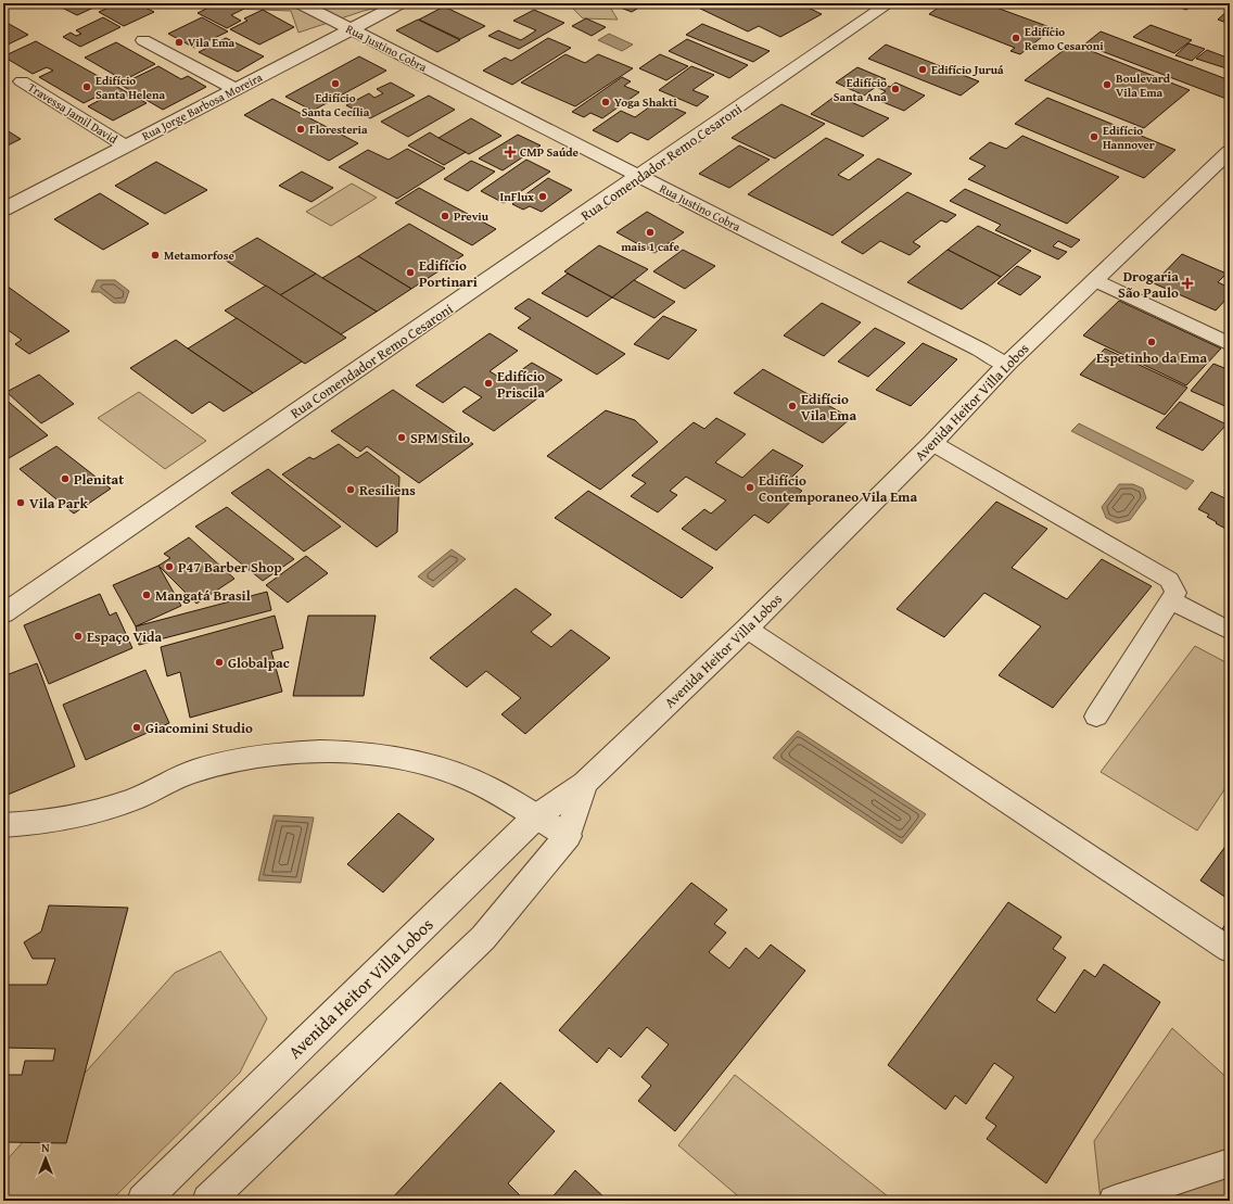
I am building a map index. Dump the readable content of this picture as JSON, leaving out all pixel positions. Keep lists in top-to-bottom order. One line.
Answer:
{"streets":{"street":["Rua Justino Cobra","Rua Jorge Barbosa Moreira","Travessa Jamil David","Rua Comendador Remo Cesaroni","Avenida Heitor Villa Lobos"]},"crossings":[["Rua Justino Cobra","Rua Jorge Barbosa Moreira"],["Rua Justino Cobra","Rua Comendador Remo Cesaroni"],["Rua Justino Cobra","Avenida Heitor Villa Lobos"],["Rua Jorge Barbosa Moreira","Travessa Jamil David"]],"places":{"other":["Edifício Remo Cesaroni","Vila Ema","Edifício Juruá","Edifício Santa Cecília","Boulevard Vila Ema","Edifício Santa Helena","Edifício Santa Ana","Yoga Shakti","Floresteria","Edifício Hannover","InFlux","Previu","mais 1 cafe","Metamorfose","Edifício Portinari","Espetinho da Ema","Edifício Priscila","Edifício Vila Ema","SPM Stilo","Plenitat","Edifício Contemporaneo Vila Ema","Resiliens","Vila Park","P47 Barber Shop","Mangatá Brasil","Espaço Vida","Globalpac","Giacomini Studio"],"health":["CMP Saúde","Drogaria São Paulo"]},"north":"top"}
